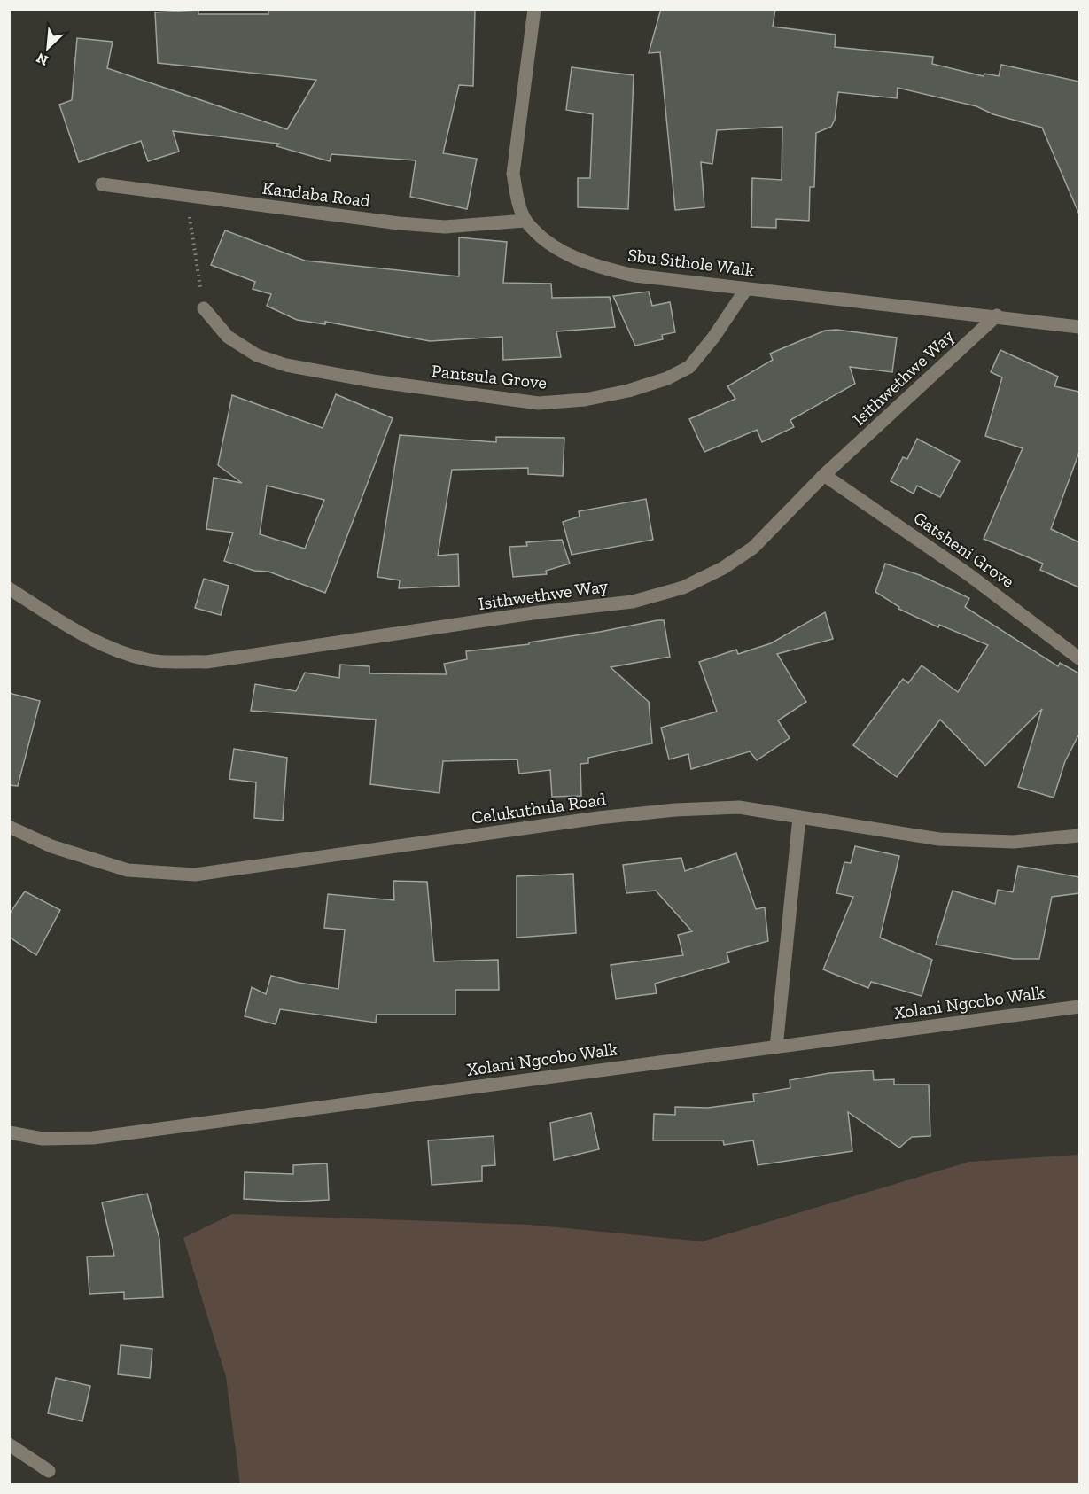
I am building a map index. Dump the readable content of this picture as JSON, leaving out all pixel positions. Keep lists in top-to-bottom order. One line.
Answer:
{"streets":{"street":["Kandaba Road","Sbu Sithole Walk","Pantsula Grove","Isithwethwe Way","Gatsheni Grove","Celukuthula Road","Xolani Ngcobo Walk"]},"crossings":[["Kandaba Road","Sbu Sithole Walk"],["Sbu Sithole Walk","Pantsula Grove"],["Sbu Sithole Walk","Isithwethwe Way"],["Isithwethwe Way","Gatsheni Grove"]],"north":"bottom left"}
